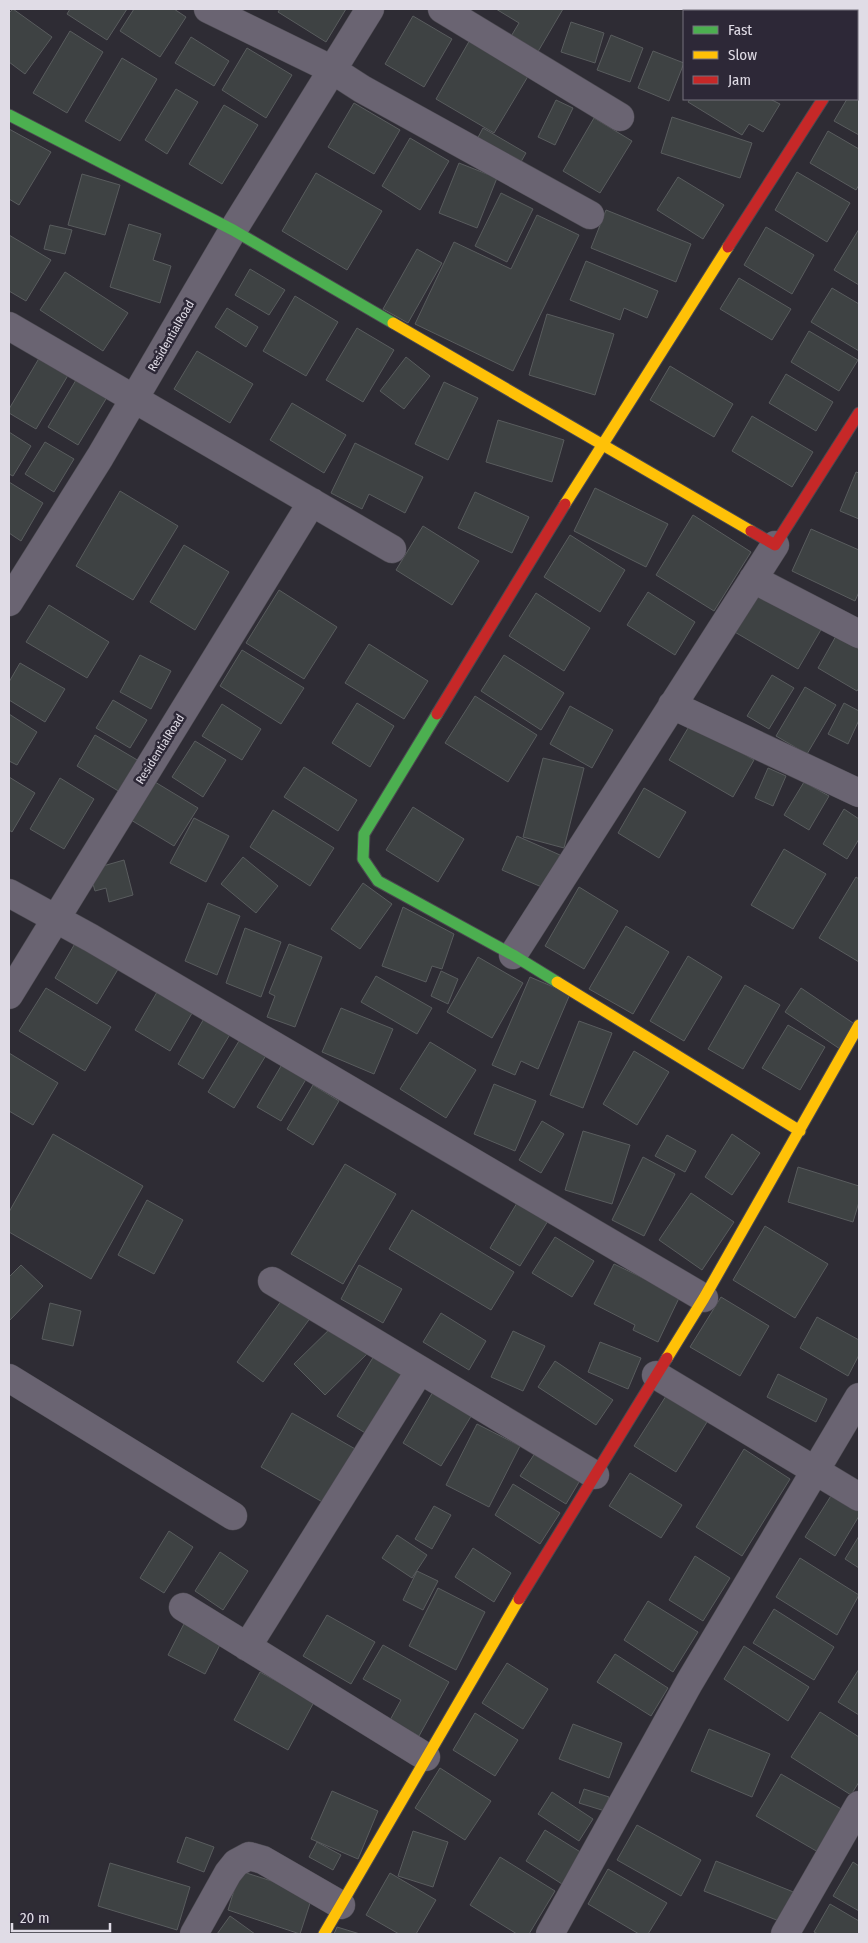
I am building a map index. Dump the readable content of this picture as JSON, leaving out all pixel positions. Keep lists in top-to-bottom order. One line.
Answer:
{"streets":{"street":["ResidentialRoad"]},"legend":["Fast","Slow","Jam"],"scale_bar":"20 m"}
